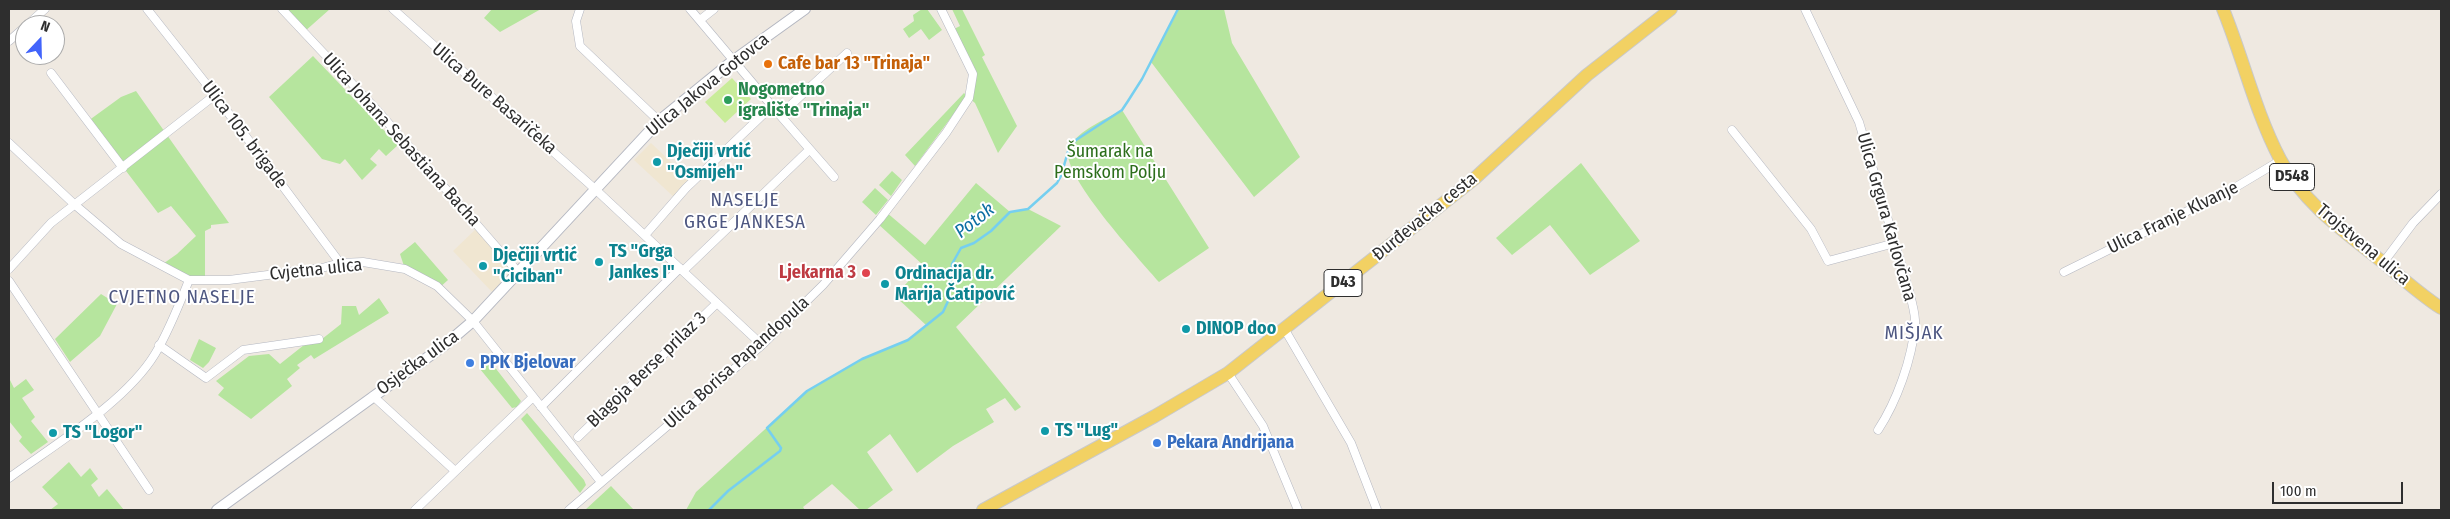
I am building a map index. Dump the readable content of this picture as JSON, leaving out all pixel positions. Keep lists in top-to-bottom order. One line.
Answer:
{"streets":{"main road":["D548","Đurđevačka cesta","Trojstvena ulica","D43"],"street":["Ulica Jakova Gotovca","Ulica Đure Basaričeka","Ulica 105. brigade","Ulica Johana Sebastiana Bacha","Ulica Grgura Karlovčana","Ulica Franje Klvanje","Cvjetna ulica","Osječka ulica","Ulica Borisa Papandopula","Blagoja Berse prilaz 3"]},"crossings":[["Ulica Jakova Gotovca","Ulica Đure Basaričeka"],["Ulica Jakova Gotovca","Osječka ulica"],["Ulica Đure Basaričeka","Osječka ulica"],["Ulica Đure Basaričeka","Ulica Borisa Papandopula"],["Ulica Đure Basaričeka","Blagoja Berse prilaz 3"],["Ulica 105. brigade","Cvjetna ulica"],["Ulica Johana Sebastiana Bacha","Osječka ulica"],["Ulica Franje Klvanje","Trojstvena ulica"],["Cvjetna ulica","Osječka ulica"],["Cvjetna ulica","Ulica Borisa Papandopula"]],"districts":["NASELJE GRGE JANKESA","CVJETNO NASELJE","MIŠJAK"],"water":["Potok"],"parks":["Šumarak na Pemskom Polju"],"places":["Cafe bar 13 \"Trinaja\"","Nogometno igralište \"Trinaja\"","Dječiji vrtić \"Osmijeh\"","TS \"Grga Jankes I\"","Dječiji vrtić \"Ciciban\"","Ljekarna 3","Ordinacija dr. Marija Čatipović","DINOP doo","PPK Bjelovar","TS \"Lug\"","TS \"Logor\"","Pekara Andrijana"],"scale_bar":"100 m","north":"top"}
